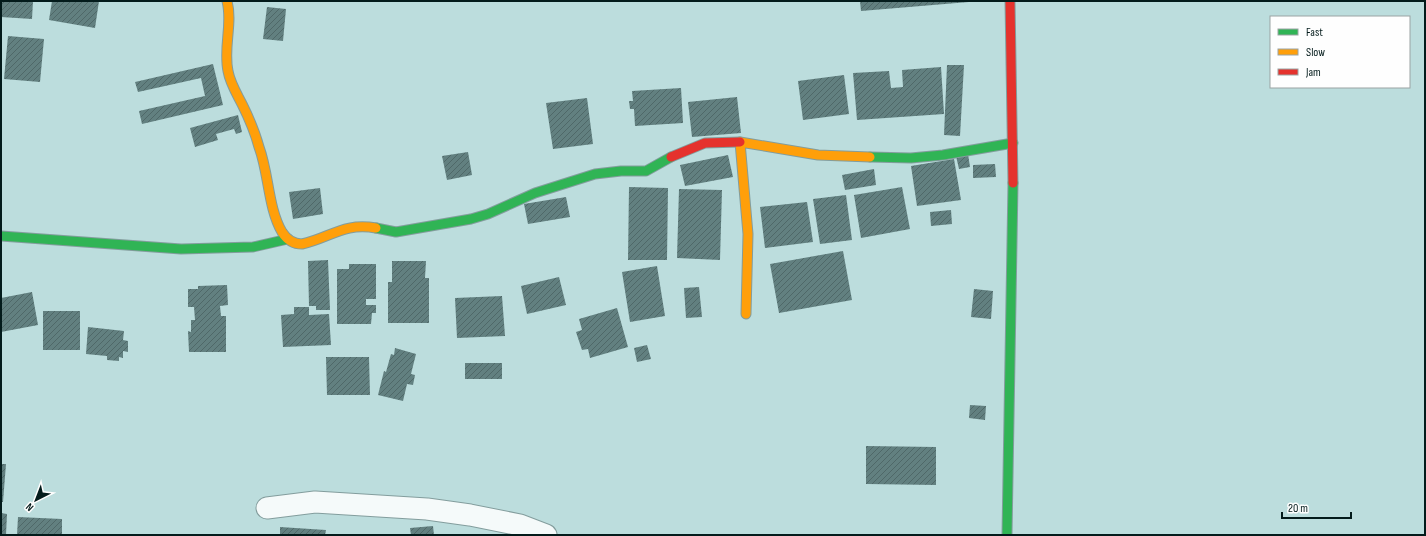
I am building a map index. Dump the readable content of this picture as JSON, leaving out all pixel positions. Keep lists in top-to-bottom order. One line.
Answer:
{"legend":["Fast","Slow","Jam"],"scale_bar":"20 m","north":"bottom left"}
